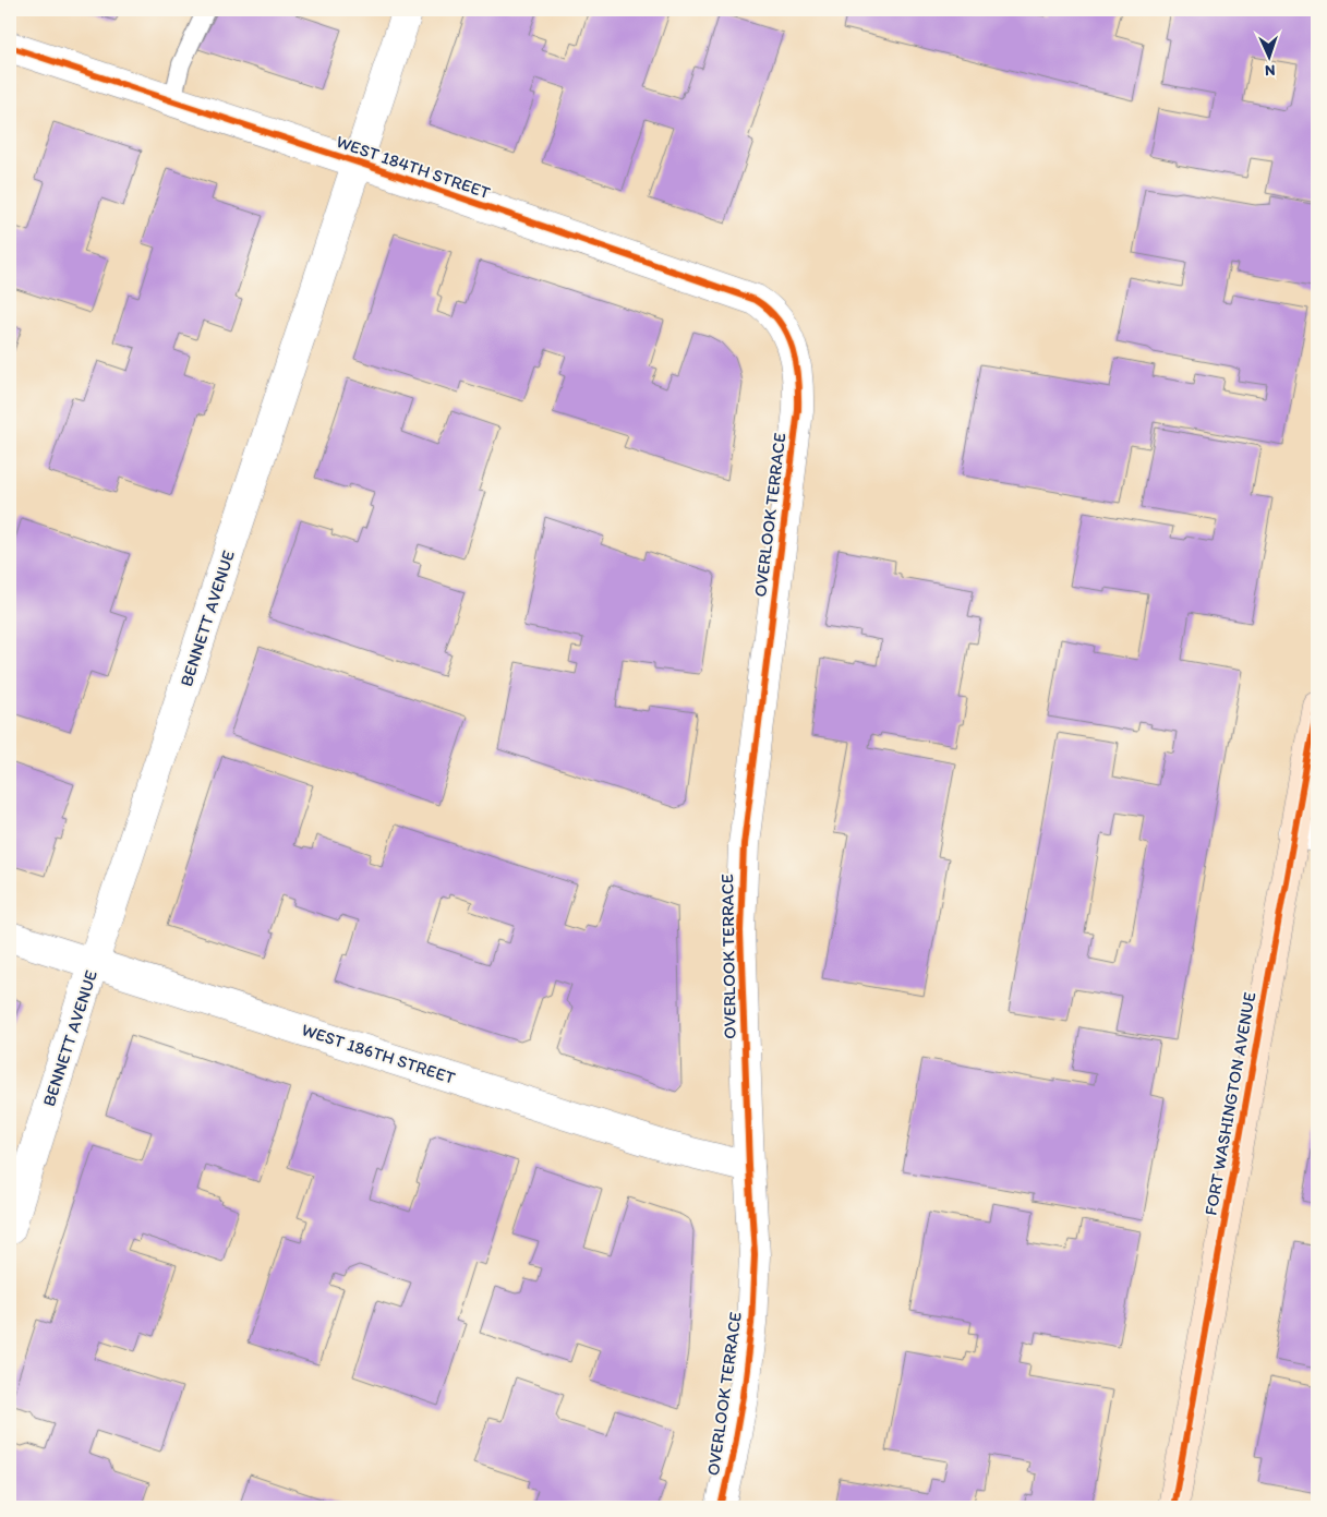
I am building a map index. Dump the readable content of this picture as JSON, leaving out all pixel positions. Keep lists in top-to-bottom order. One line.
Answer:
{"streets":{"main road":["FORT WASHINGTON AVENUE"],"street":["WEST 184TH STREET","OVERLOOK TERRACE","BENNETT AVENUE","WEST 186TH STREET"]},"crossings":[["WEST 184TH STREET","OVERLOOK TERRACE"],["WEST 184TH STREET","BENNETT AVENUE"],["OVERLOOK TERRACE","WEST 186TH STREET"],["BENNETT AVENUE","WEST 186TH STREET"]],"north":"bottom"}
